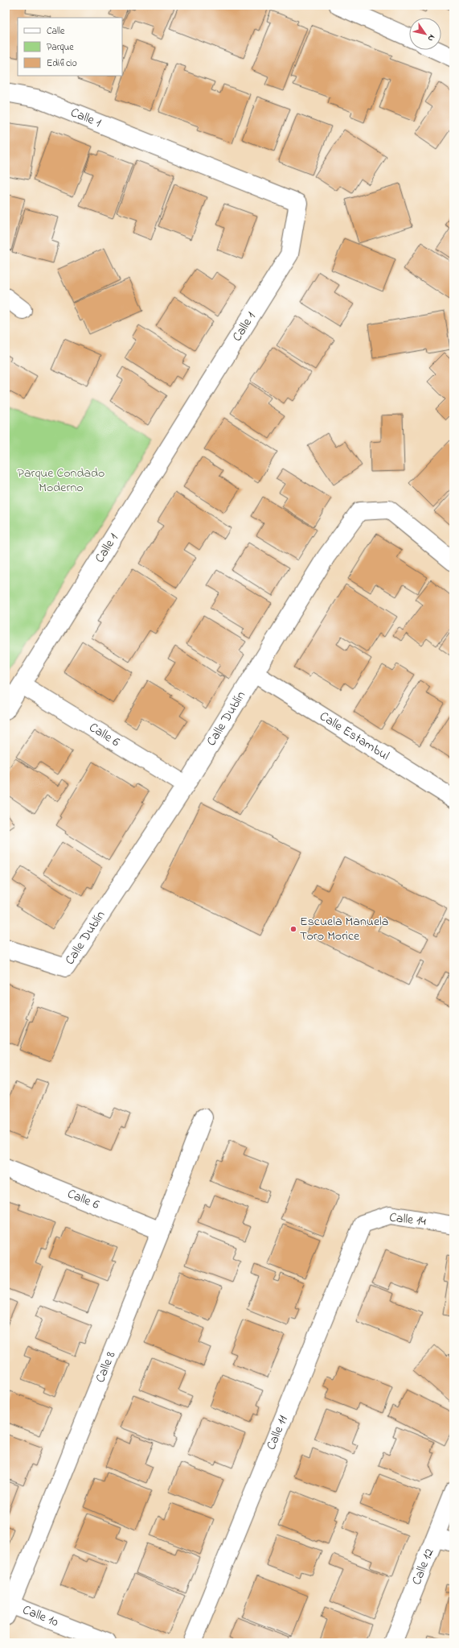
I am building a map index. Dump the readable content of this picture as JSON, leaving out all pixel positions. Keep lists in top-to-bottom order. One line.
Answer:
{"streets":{"street":["Calle 1","Calle Dublín","Calle 6","Calle Estambul","Calle 14","Calle 8","Calle 11","Calle 12","Calle 10"]},"crossings":[["Calle 1","Calle 6"],["Calle Dublín","Calle 6"],["Calle Dublín","Calle Estambul"],["Calle 6","Calle 8"],["Calle 14","Calle 11"],["Calle 8","Calle 10"]],"parks":["Parque Condado Moderno"],"places":["Escuela Manuela Toro Morice"],"legend":["Calle","Parque","Edificio"],"north":"bottom right"}
